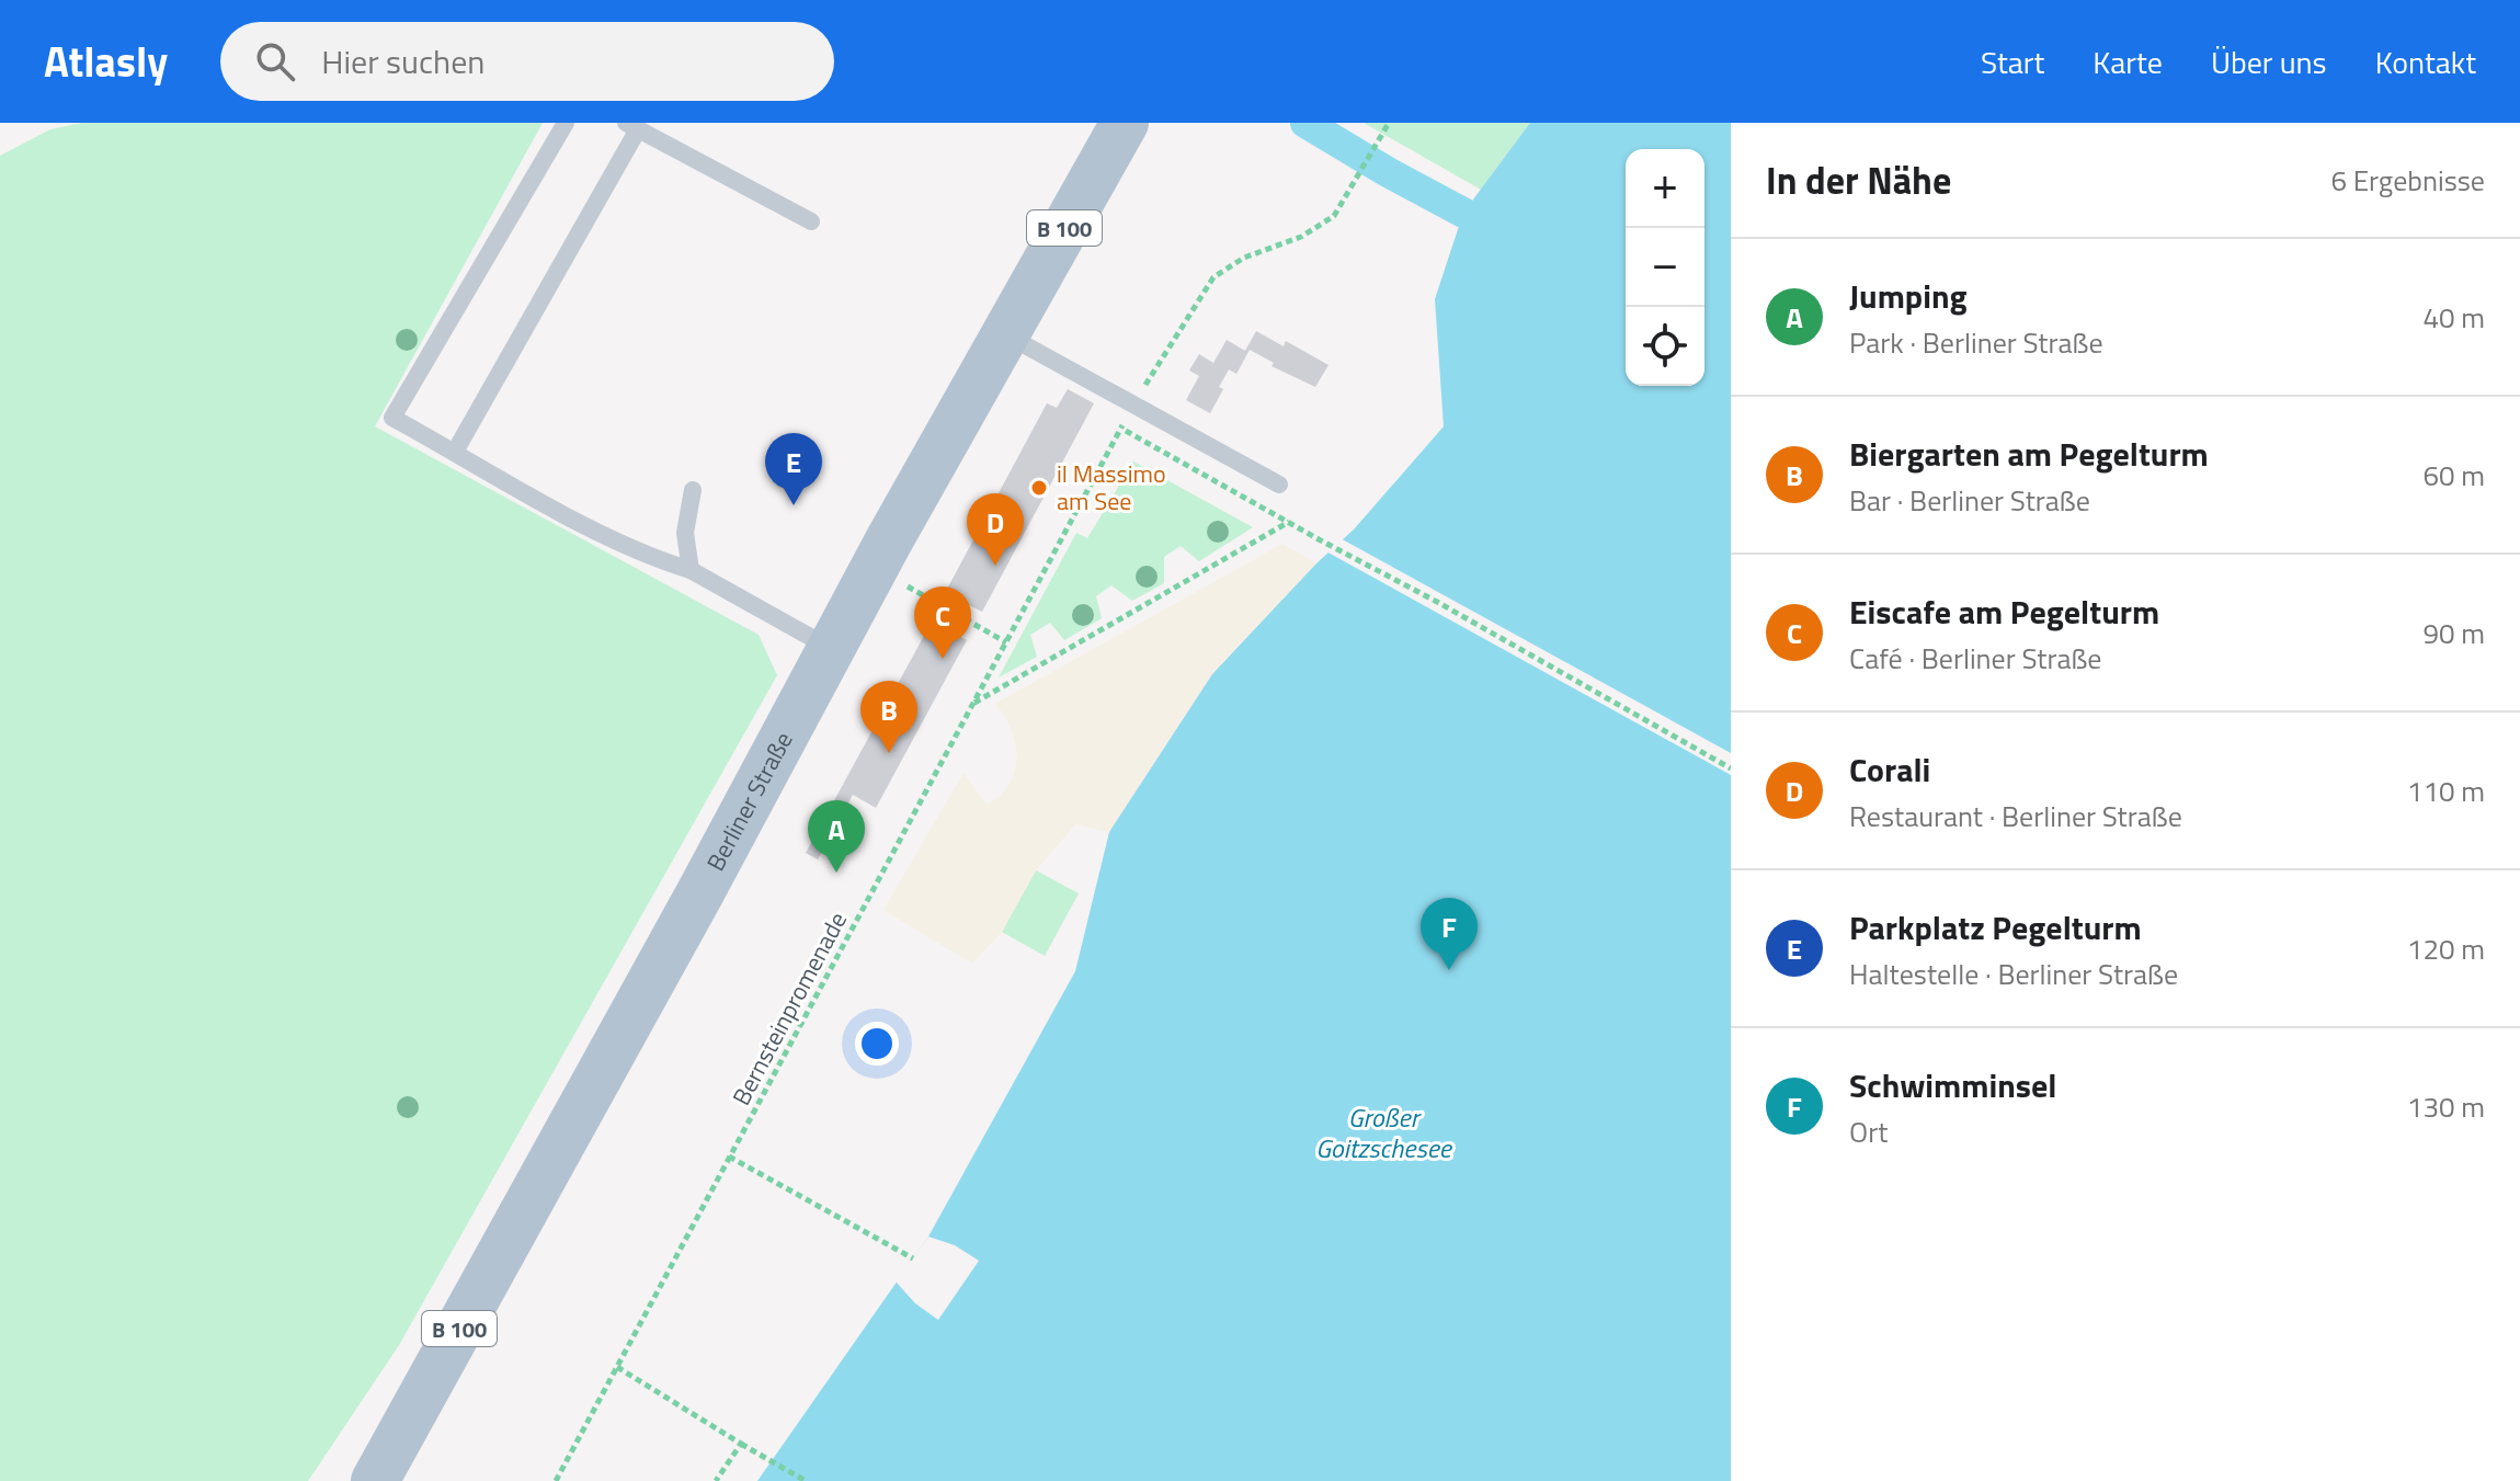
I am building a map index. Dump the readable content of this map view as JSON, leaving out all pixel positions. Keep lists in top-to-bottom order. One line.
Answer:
{"streets":{"main road":["B 100","Berliner Straße"],"path":["Bernsteinpromenade"]},"water":["Großer Goitzschesee"],"places":["il Massimo am See"],"page":{"header":"Atlasly","search":"Hier suchen","nav":["Start","Karte","Über uns","Kontakt"],"heading":["In der Nähe","6 Ergebnisse"],"map_buttons":["+","−"],"list":[{"mark":"A","name":"Jumping","note":"Park · Berliner Straße","value":"40 m"},{"mark":"B","name":"Biergarten am Pegelturm","note":"Bar · Berliner Straße","value":"60 m"},{"mark":"C","name":"Eiscafe am Pegelturm","note":"Café · Berliner Straße","value":"90 m"},{"mark":"D","name":"Corali","note":"Restaurant · Berliner Straße","value":"110 m"},{"mark":"E","name":"Parkplatz Pegelturm","note":"Haltestelle · Berliner Straße","value":"120 m"},{"mark":"F","name":"Schwimminsel","note":"Ort","value":"130 m"}],"pins":["E","D","C","B","A","F"]}}
